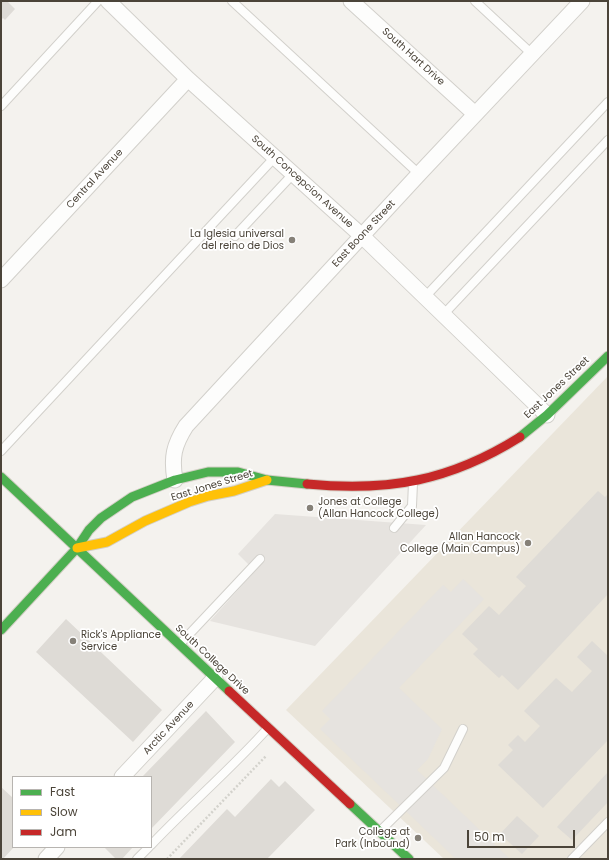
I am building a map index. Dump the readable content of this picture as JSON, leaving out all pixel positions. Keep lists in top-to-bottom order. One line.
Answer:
{"streets":{"street":["South Hart Drive","Central Avenue","South Concepcion Avenue","East Boone Street","East Jones Street","South College Drive","Arctic Avenue"]},"crossings":[["South Hart Drive","East Boone Street"],["Central Avenue","South Concepcion Avenue"],["South Concepcion Avenue","East Boone Street"],["South Concepcion Avenue","East Jones Street"],["East Boone Street","East Jones Street"],["East Jones Street","South College Drive"],["South College Drive","Arctic Avenue"]],"places":["La Iglesia universal del reino de Dios","Jones at College (Allan Hancock College)","Allan Hancock College (Main Campus)","Rick's Appliance Service","College at Park (Inbound)"],"legend":["Fast","Slow","Jam"],"scale_bar":"50 m"}
